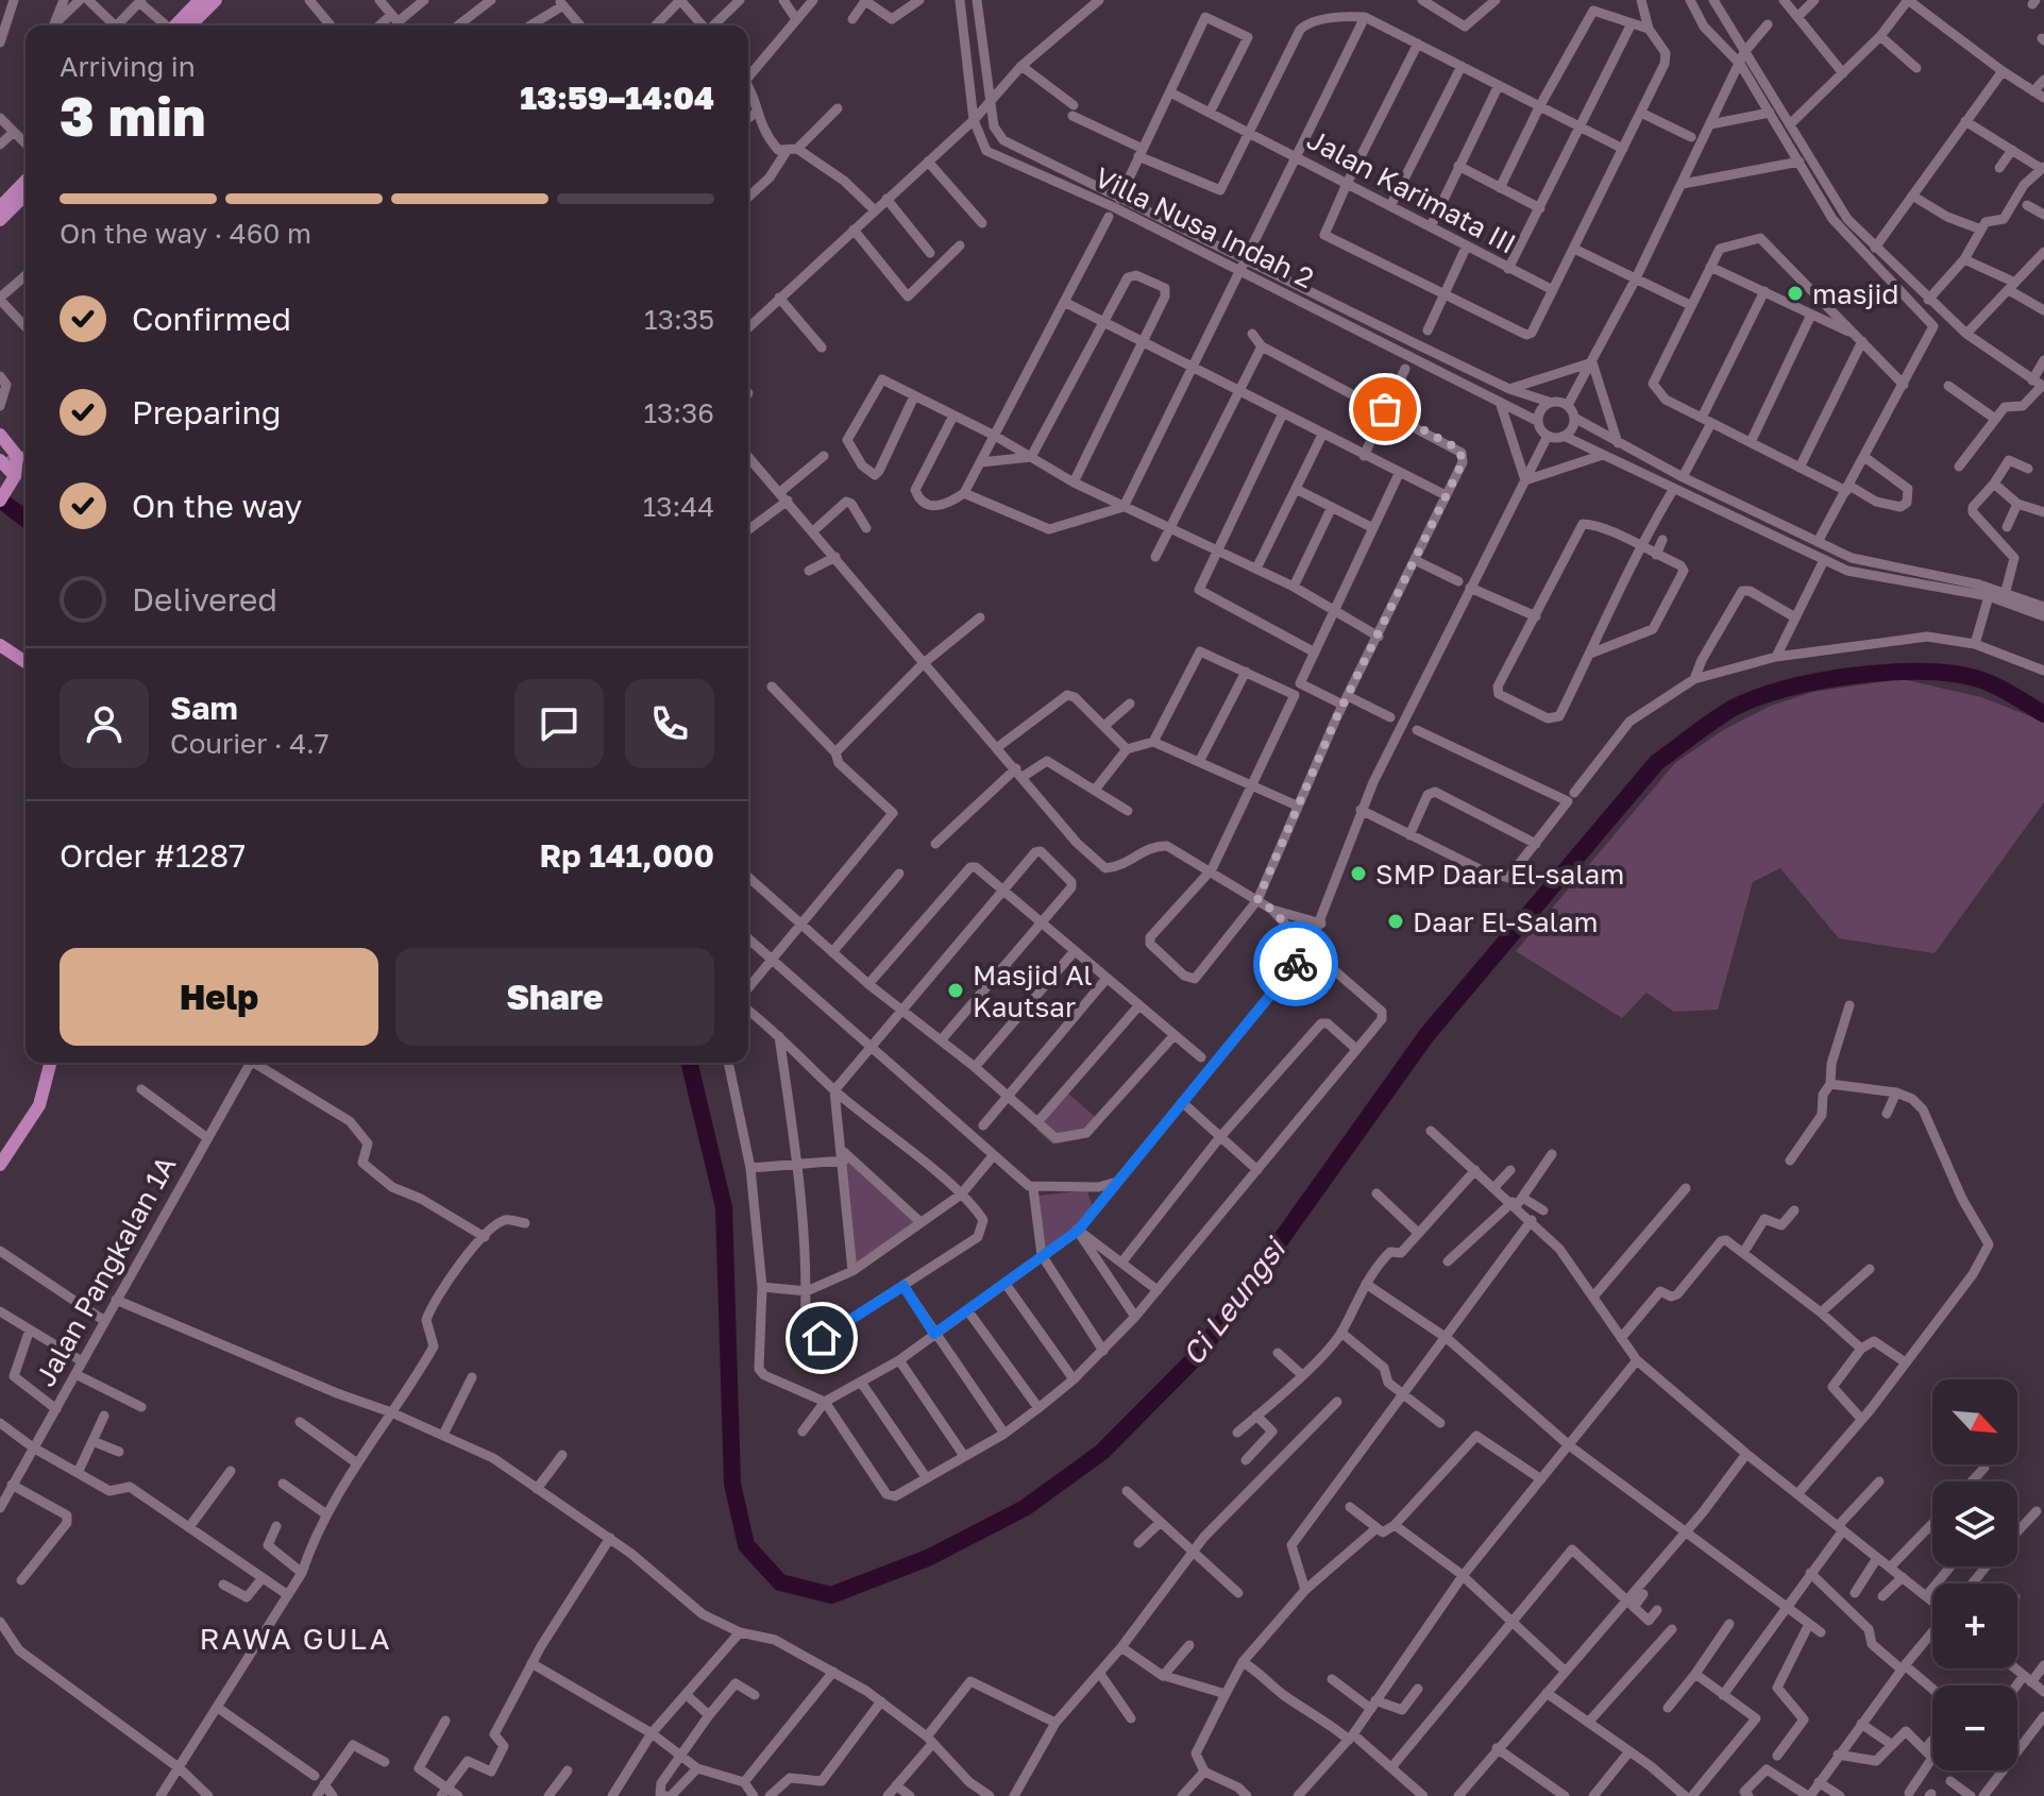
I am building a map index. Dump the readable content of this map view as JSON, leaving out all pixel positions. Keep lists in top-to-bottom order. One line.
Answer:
{"streets":{"street":["Jalan Karimata III","Villa Nusa Indah 2","Jalan Pangkalan 1A"]},"districts":["RAWA GULA"],"water":["Ci Leungsi"],"places":["masjid","SMP Daar El-salam","Daar El-Salam","Masjid Al Kautsar"],"north":"bottom right","page":{"heading":["3 min","Arriving in","13:59–14:04"],"panel":["Sam","Courier · 4.7","Order #1287","Rp 141,000"],"bar":"On the way · 460 m","list":[["Confirmed","13:35"],["Preparing","13:36"],["On the way","13:44"],"Delivered"],"buttons":["Help","Share"],"map_buttons":["+","−"]}}
